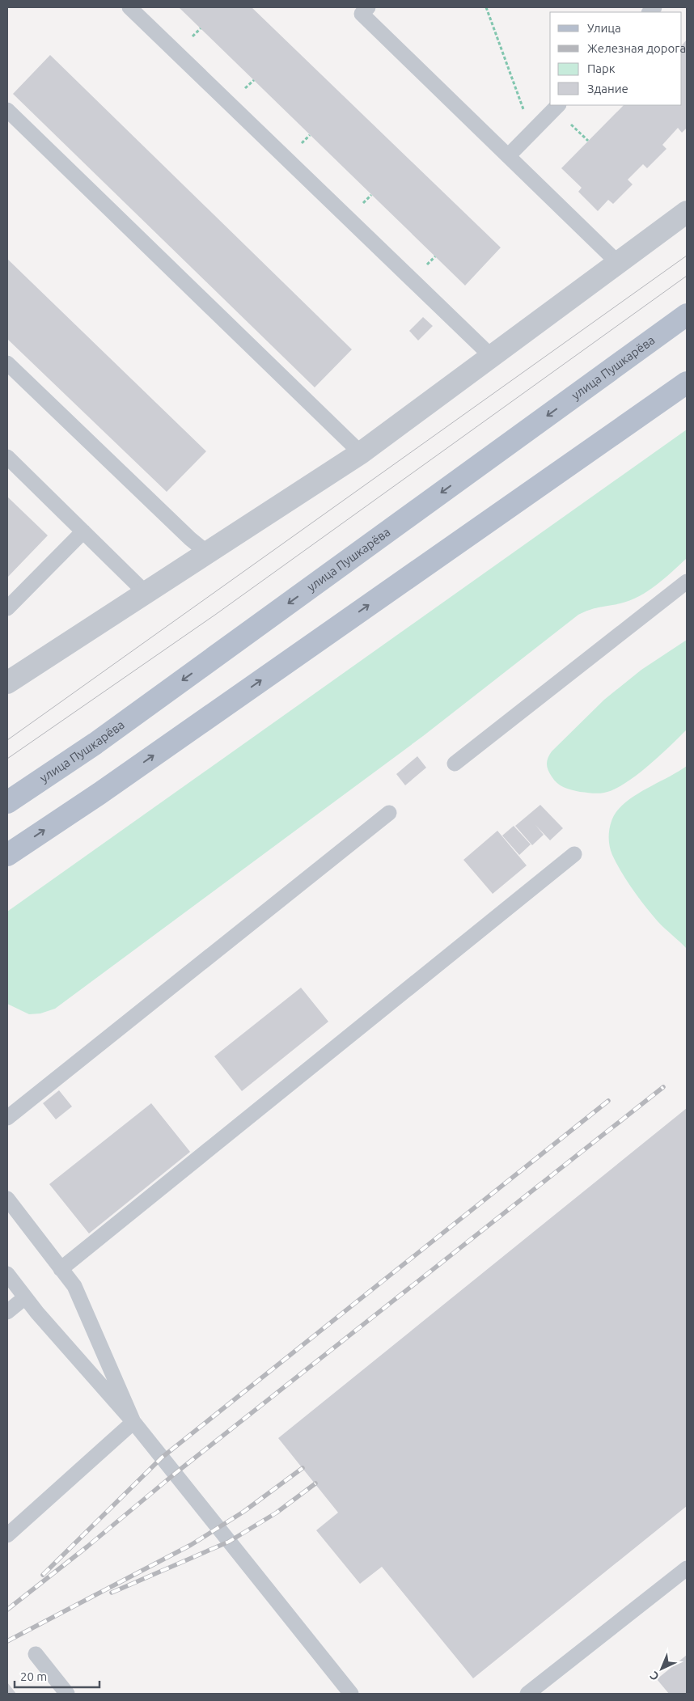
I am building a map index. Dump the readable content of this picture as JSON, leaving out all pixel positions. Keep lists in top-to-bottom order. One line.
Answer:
{"streets":{"main road":["улица Пушкарёва"]},"legend":["Улица","Железная дорога","Парк","Здание"],"scale_bar":"20 m","north":"bottom left"}
